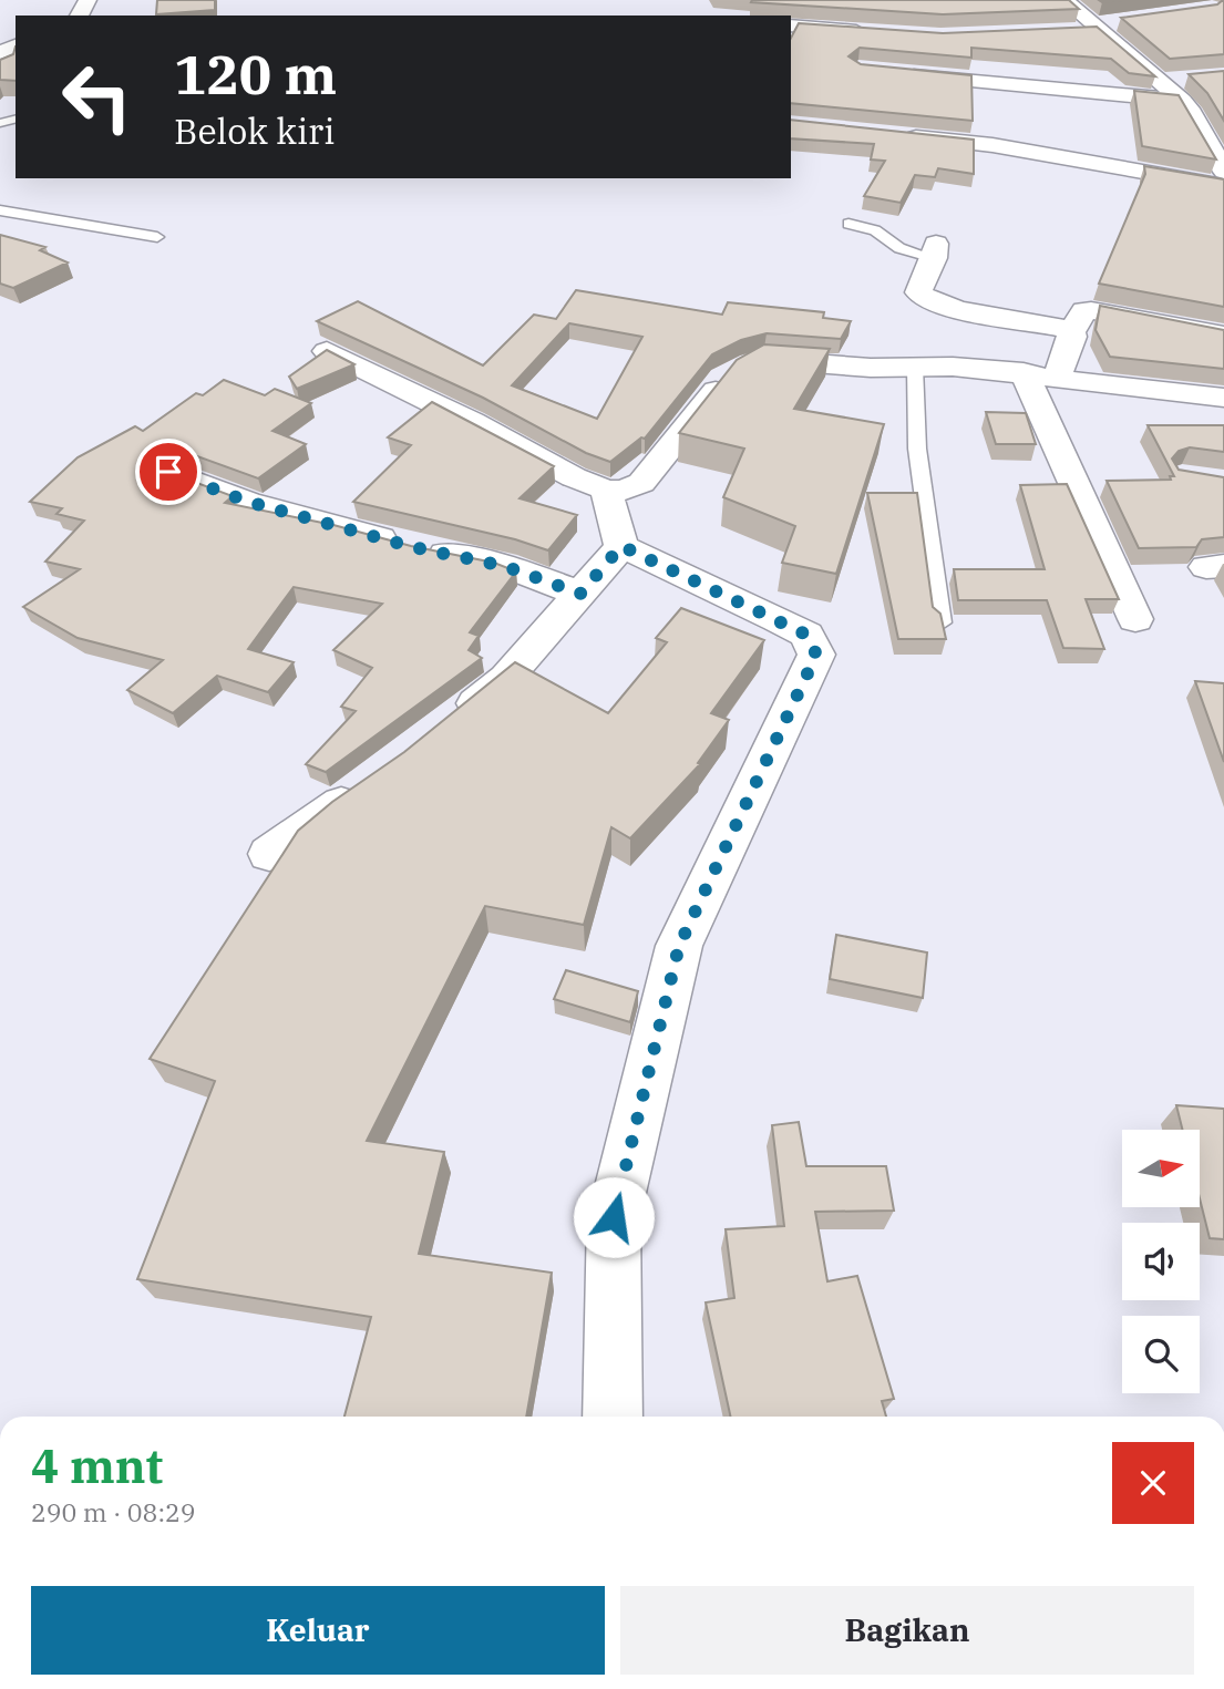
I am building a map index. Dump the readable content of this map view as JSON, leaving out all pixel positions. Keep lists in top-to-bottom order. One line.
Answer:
{"north":"right","page":{"turn":["120 m","Belok kiri"],"heading":["4 mnt","290 m · 08:29"],"buttons":["Keluar","Bagikan"]}}
